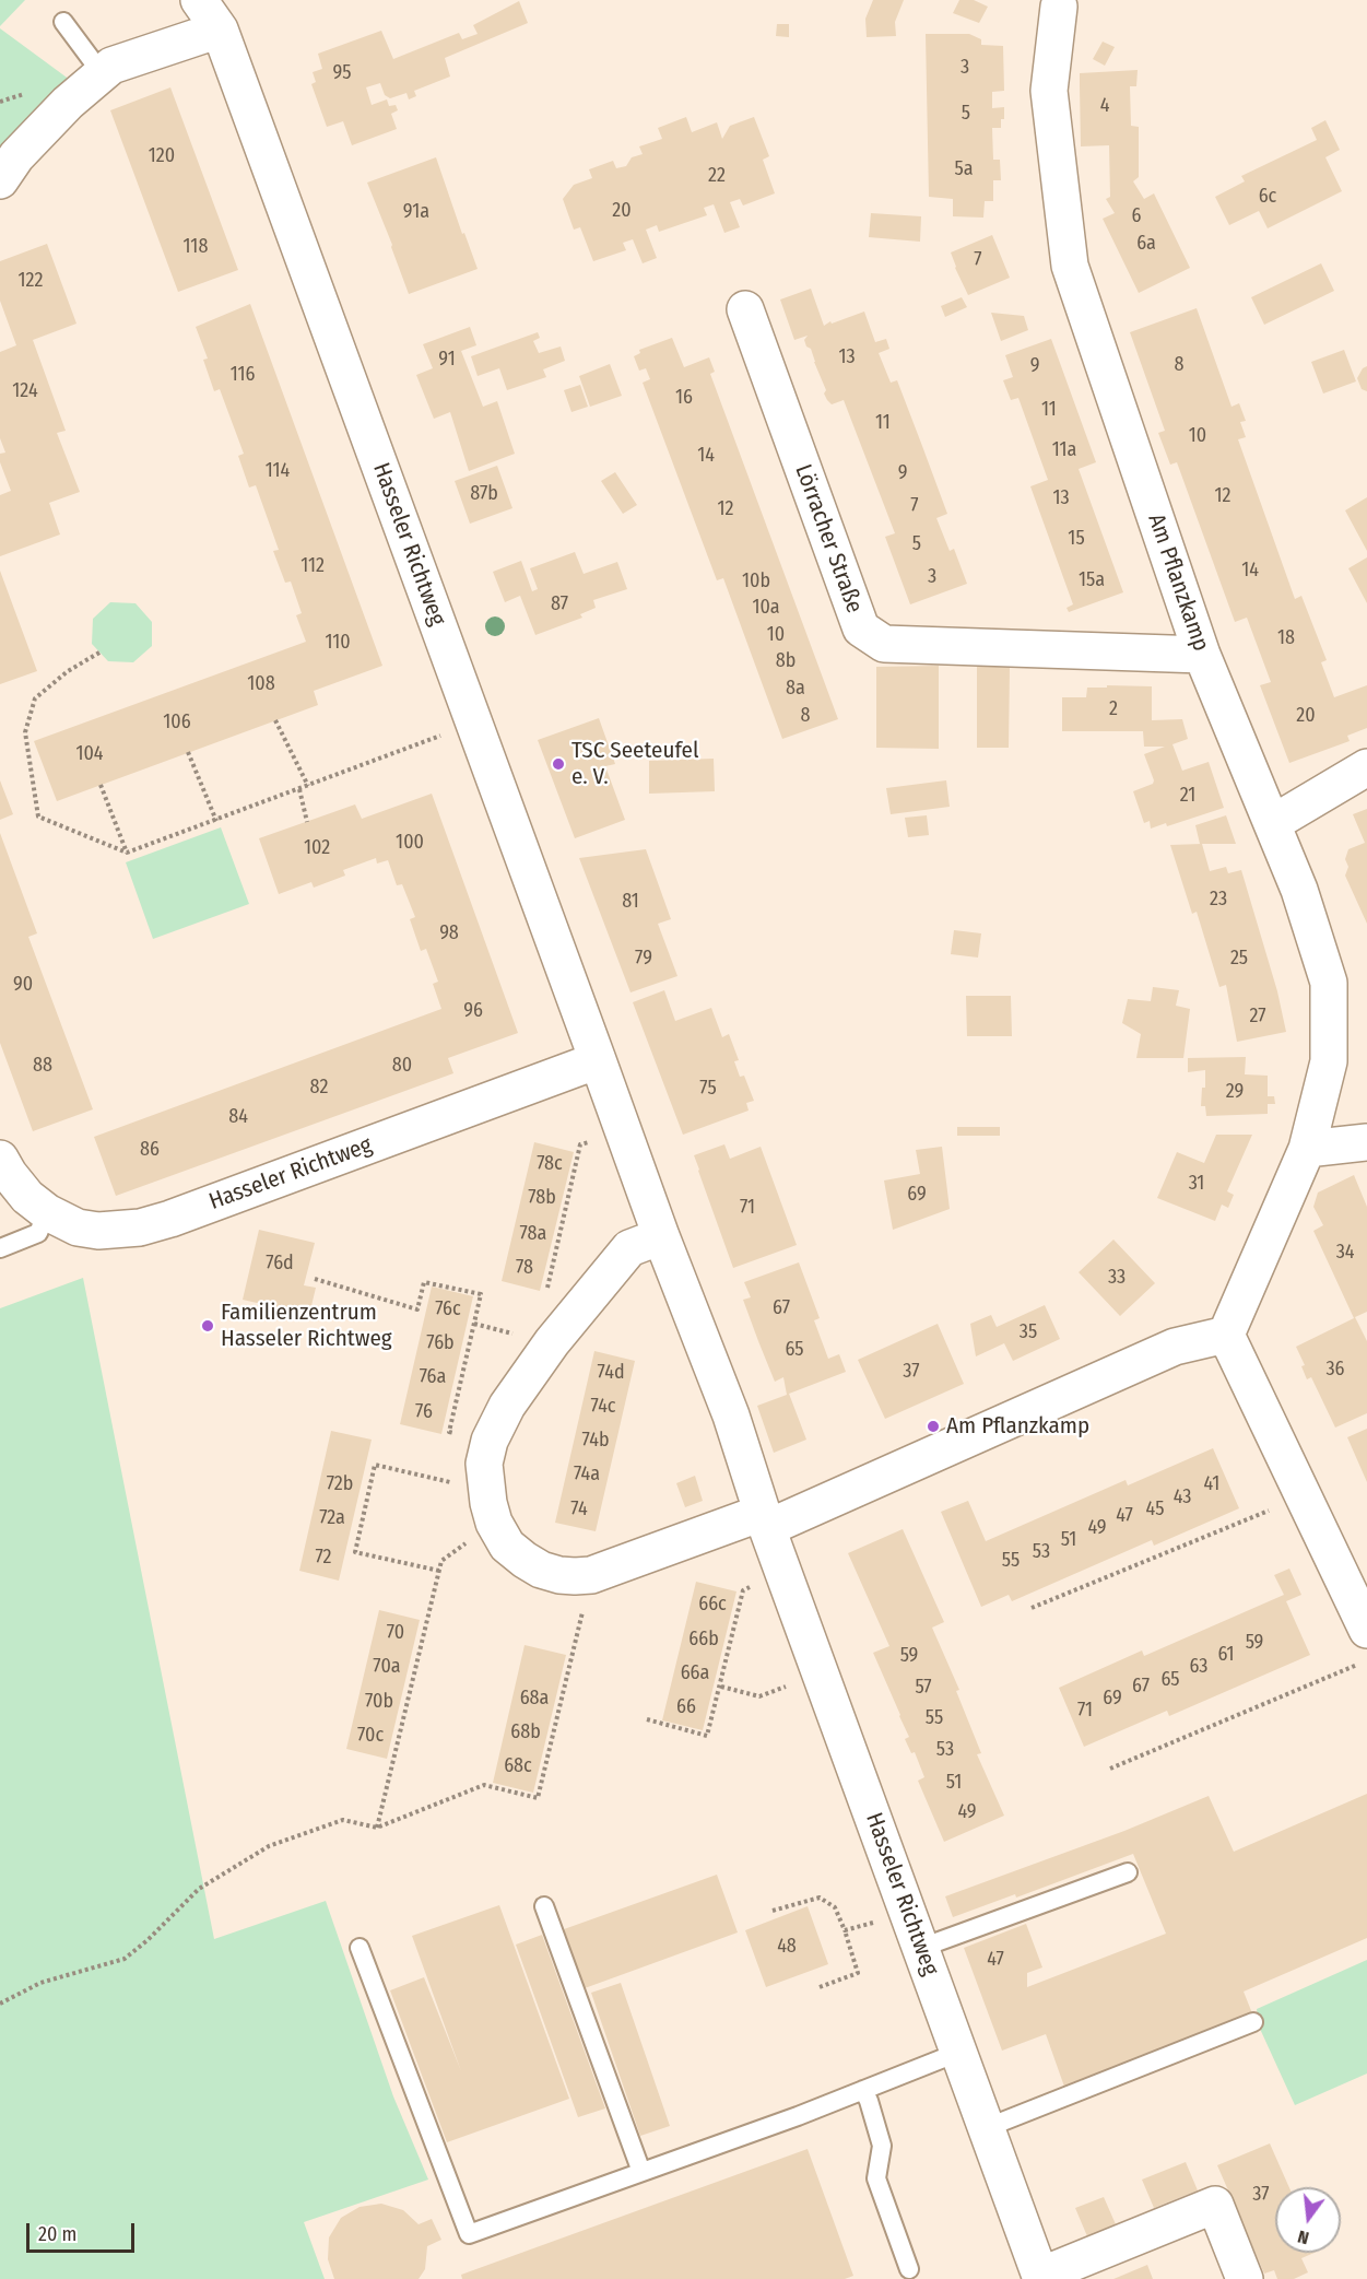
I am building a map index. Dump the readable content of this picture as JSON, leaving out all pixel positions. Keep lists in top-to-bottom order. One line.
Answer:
{"streets":{"street":["Lörracher Straße","Hasseler Richtweg","Am Pflanzkamp"]},"crossings":[["Lörracher Straße","Am Pflanzkamp"]],"places":["TSC Seeteufel e. V.","Familienzentrum Hasseler Richtweg","Am Pflanzkamp"],"house_numbers":["3","95","4","5","120","5a","22","6c","20","91a","6","6a","118","7","122","13","91","8","9","116","124","16","11","11","10","11a","14","114","9","87b","12","13","7","12","15","5","112","14","3","15a","10b","87","10a","10","18","110","8b","108","8a","2","8","20","106","104","21","100","102","23","81","98","79","25","90","96","27","88","80","82","75","29","84","86","78c","31","69","78b","71","78a","34","76d","78","33","67","76c","35","76b","65","36","37","74d","76a","74c","76","74b","74a","72b","41","43","74","45","47","72a","49","51","53","72","55","66c","70","66b","59","61","59","70a","63","66a","65","67","57","68a","69","70b","66","71","55","68b","70c","53","68c","51","49","48","47","37"],"scale_bar":"20 m","north":"bottom"}
